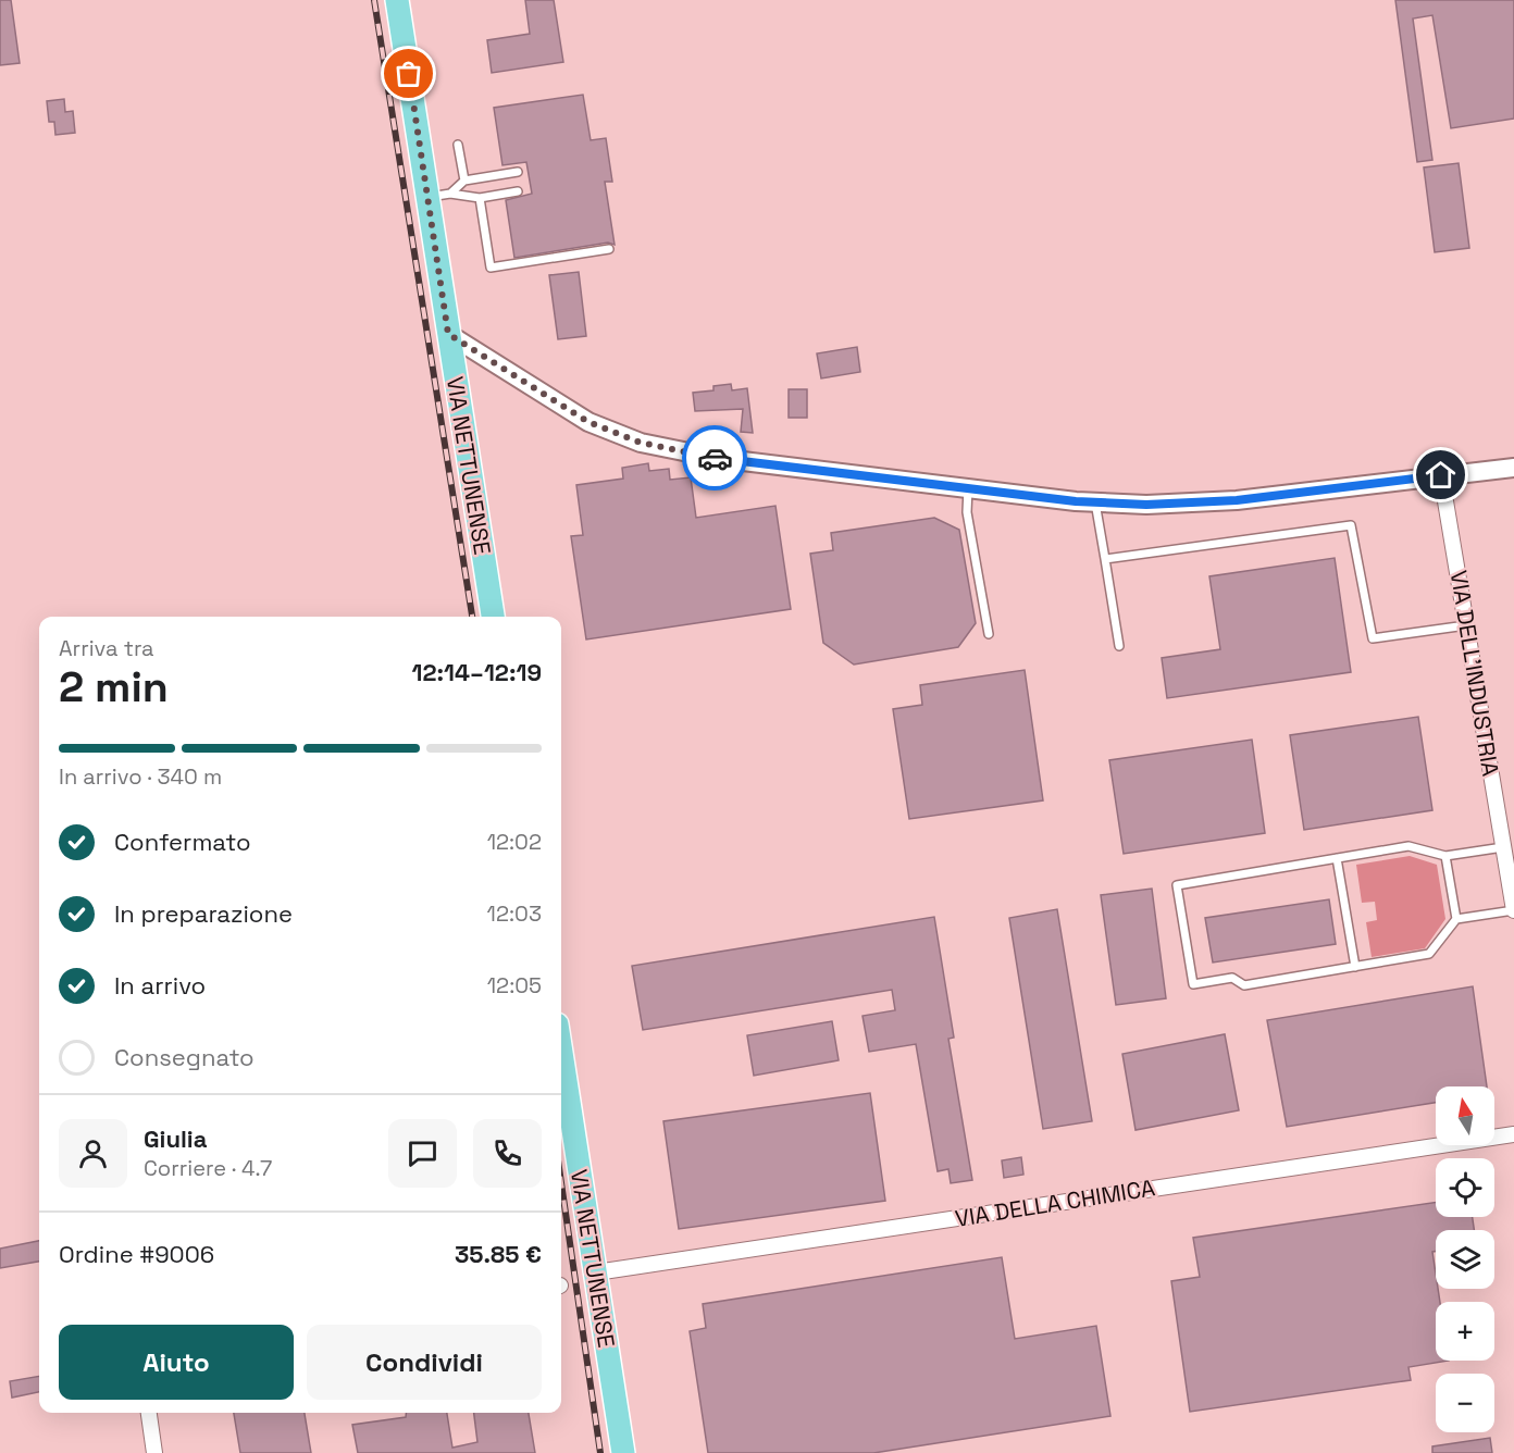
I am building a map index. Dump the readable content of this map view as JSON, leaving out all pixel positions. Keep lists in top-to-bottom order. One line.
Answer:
{"streets":{"main road":["VIA NETTUNENSE"],"street":["VIA DELL'INDUSTRIA","VIA DELLA CHIMICA"]},"crossings":[["VIA NETTUNENSE","VIA DELLA CHIMICA"]],"north":"top","page":{"heading":["2 min","Arriva tra","12:14–12:19"],"panel":["Giulia","Corriere · 4.7","Ordine #9006","35.85 €"],"bar":"In arrivo · 340 m","list":[["Confermato","12:02"],["In preparazione","12:03"],["In arrivo","12:05"],"Consegnato"],"map_buttons":["+","−"],"buttons":["Aiuto","Condividi"]}}
